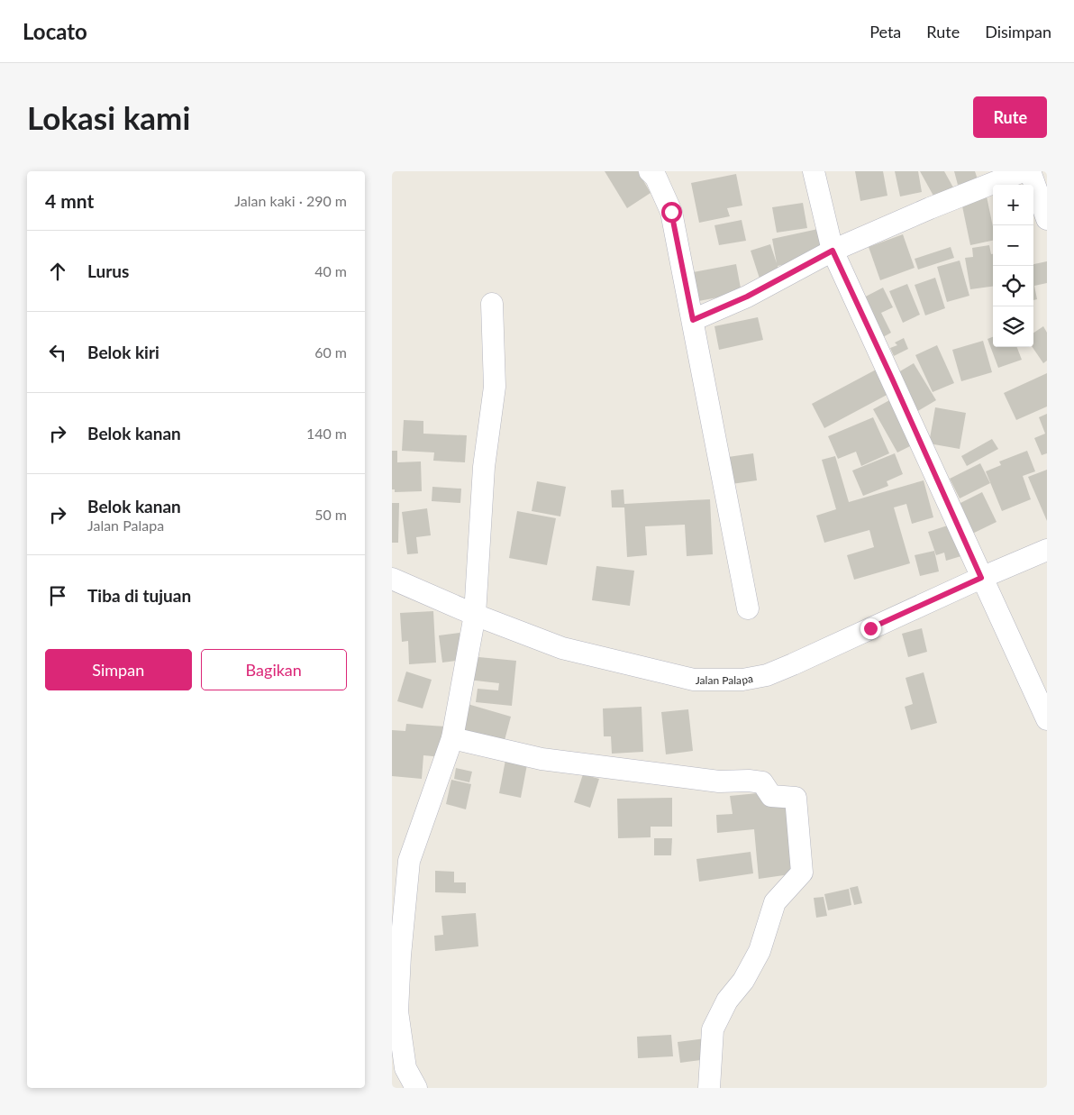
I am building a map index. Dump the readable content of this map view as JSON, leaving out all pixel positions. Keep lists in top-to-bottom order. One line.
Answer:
{"streets":{"street":["Jalan Palapa"]},"page":{"header":"Locato","nav":["Peta","Rute","Disimpan"],"buttons":["Rute",["Simpan","Bagikan"]],"title":"Lokasi kami","heading":["4 mnt","Jalan kaki · 290 m"],"map_buttons":["+","−"],"list":[["Lurus","40 m"],["Belok kiri","60 m"],["Belok kanan","140 m"],["Belok kanan","Jalan Palapa","50 m"],"Tiba di tujuan"]}}
